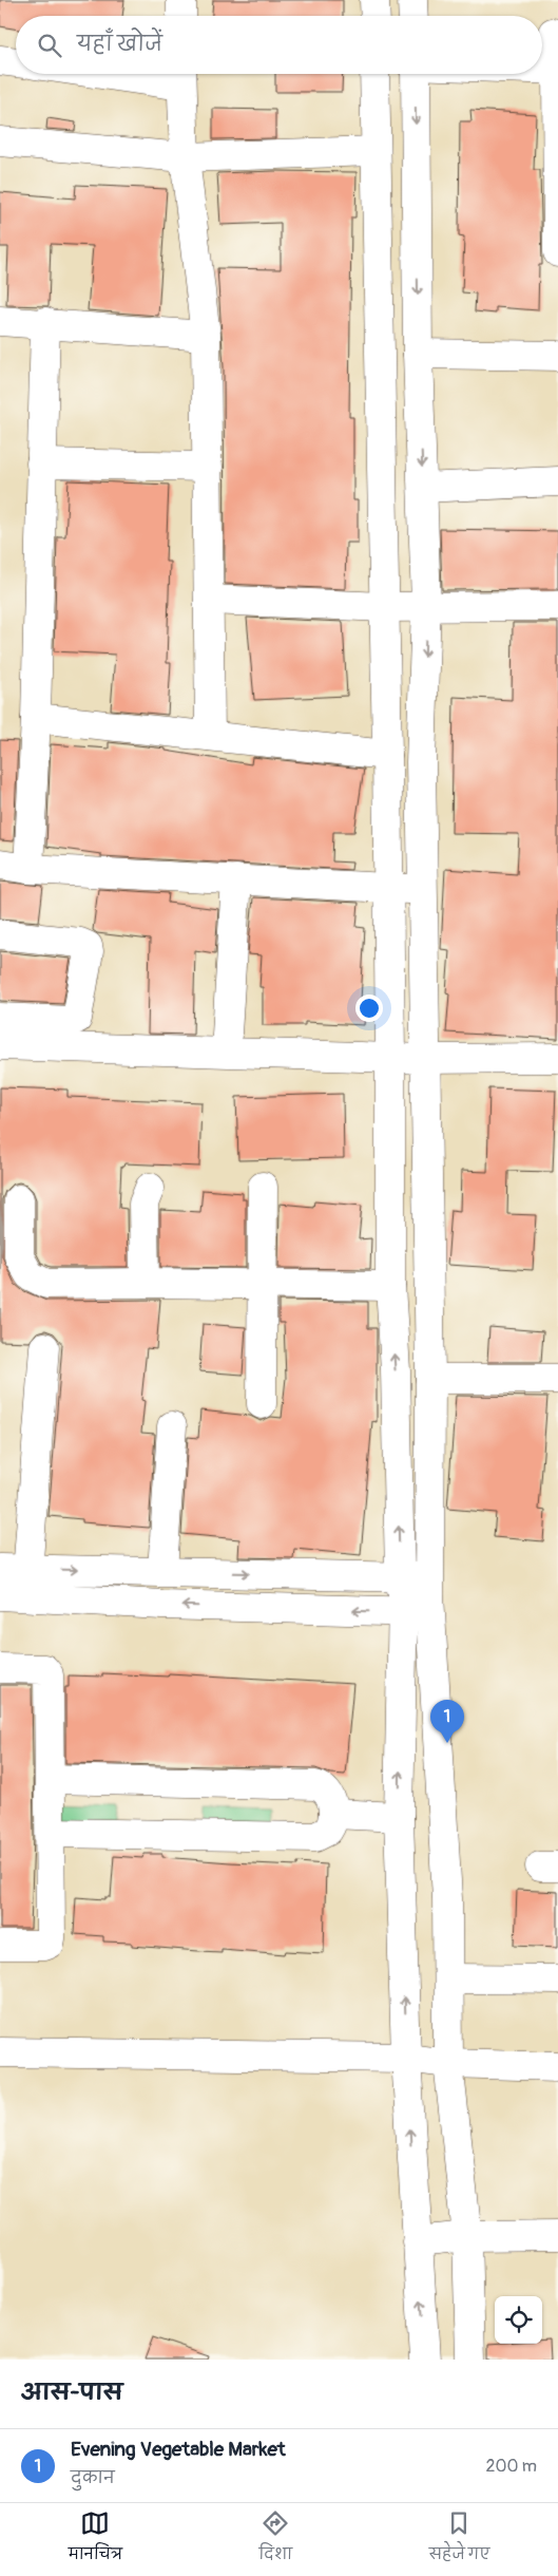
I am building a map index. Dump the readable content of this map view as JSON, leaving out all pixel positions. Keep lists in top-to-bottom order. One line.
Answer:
{"page":{"search":"यहाँ खोजें","pins":"1","heading":"आस-पास","list":[{"mark":"1","name":"Evening Vegetable Market","note":"दुकान","value":"200 m"}],"nav":["मानचित्र","दिशा","सहेजे गए"]}}
